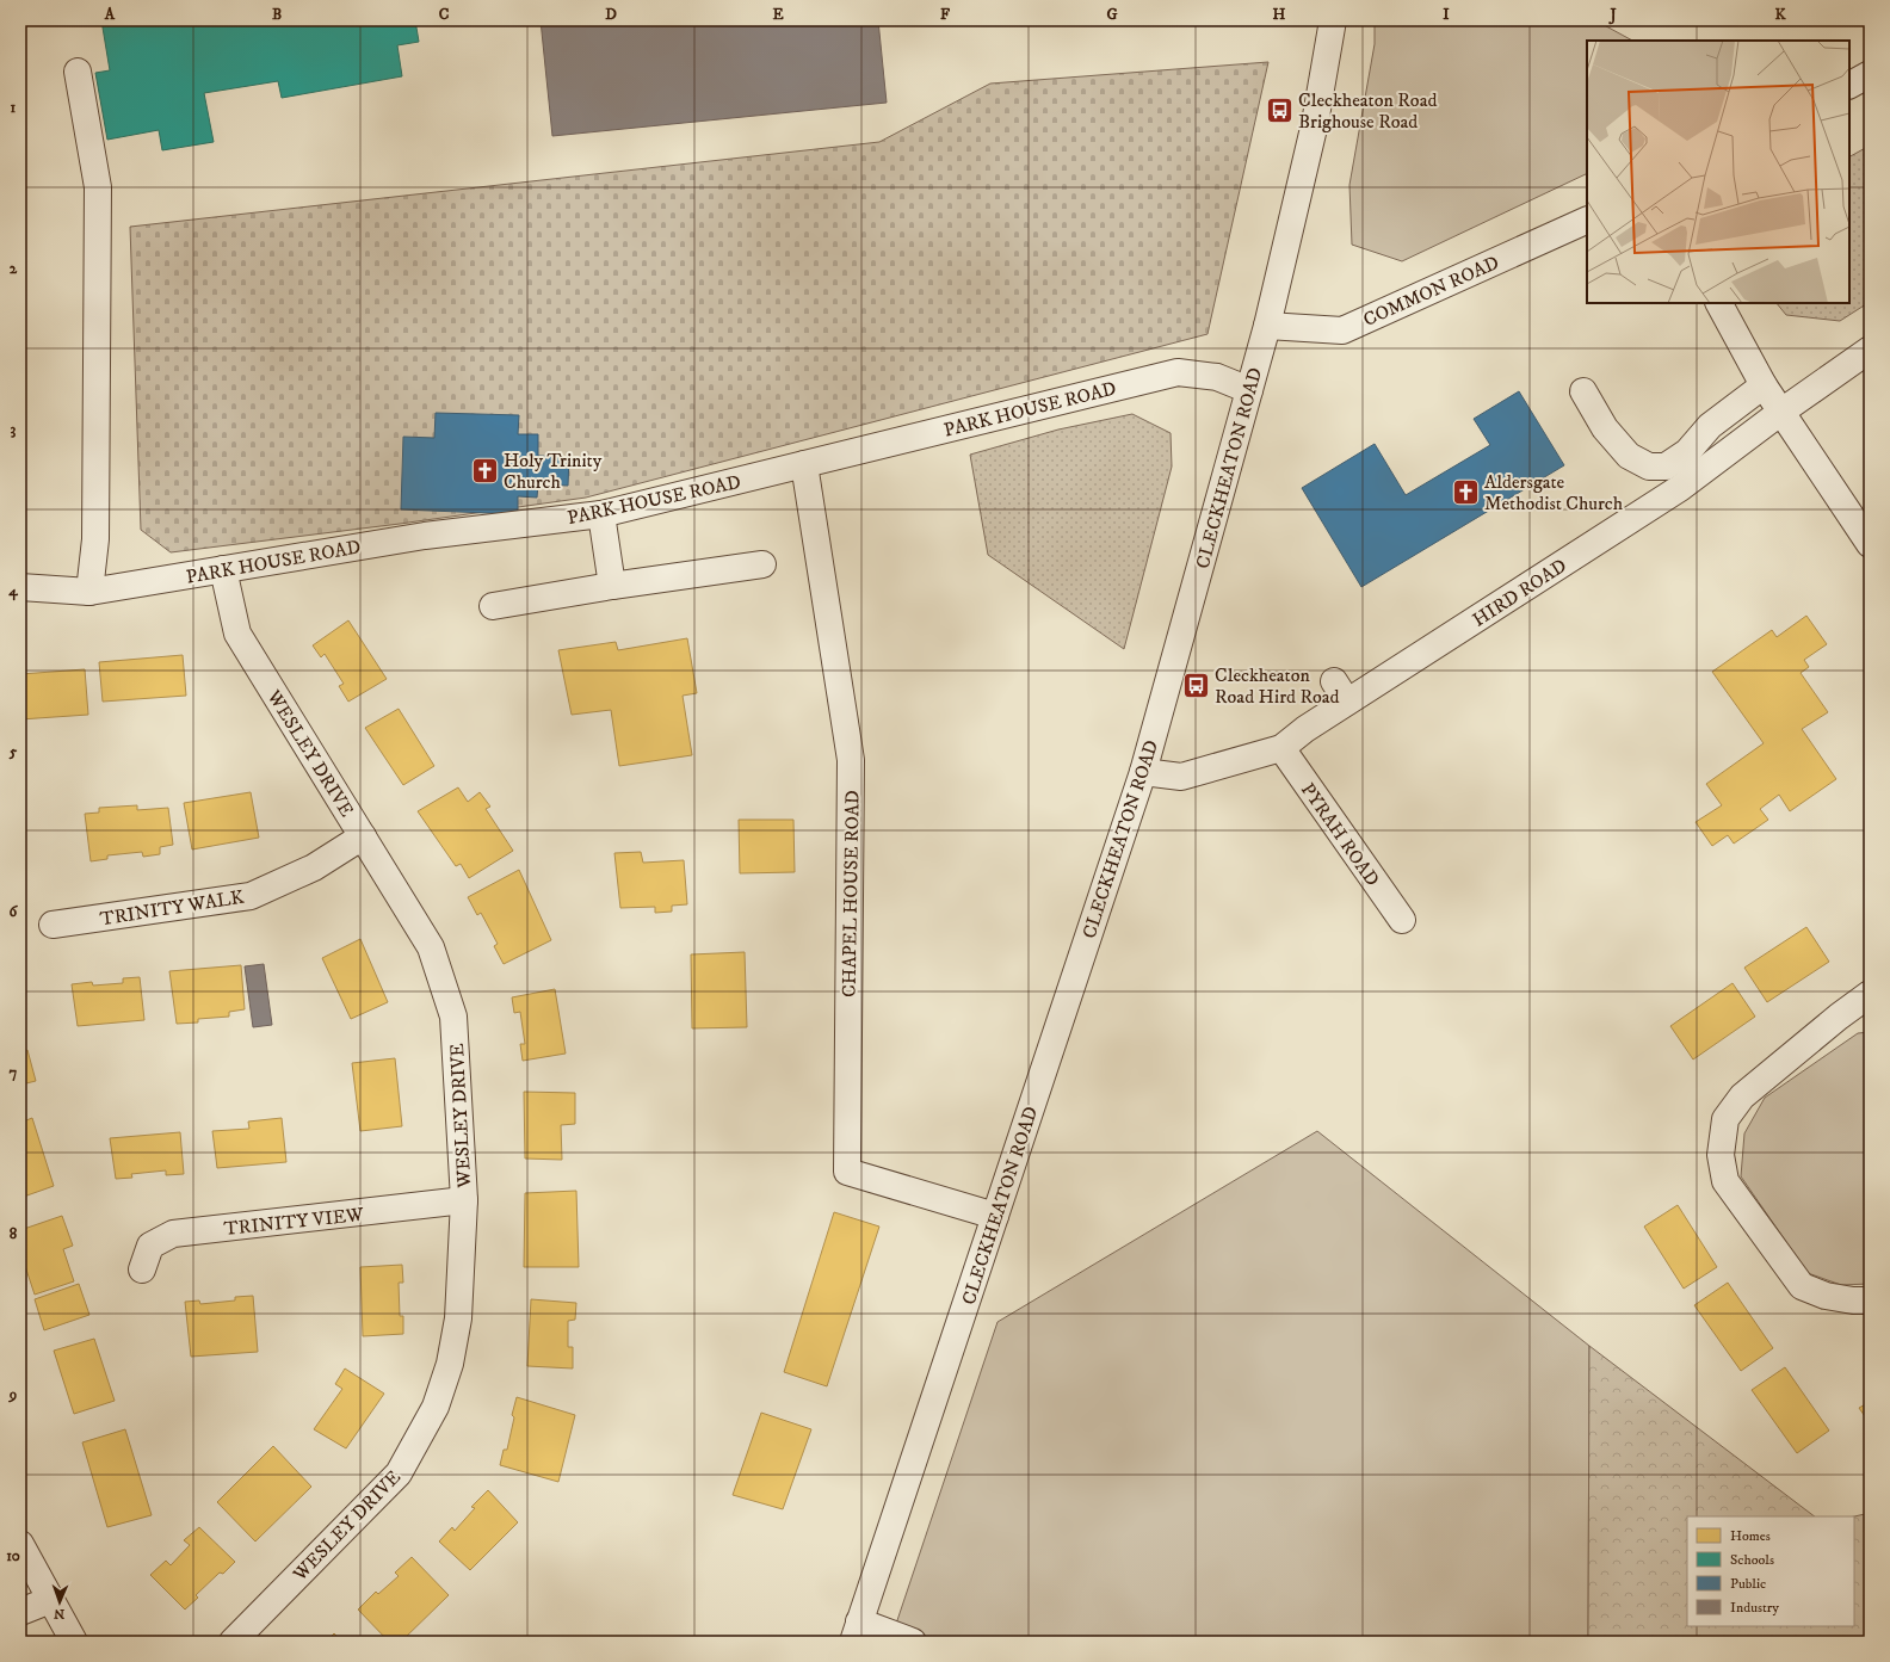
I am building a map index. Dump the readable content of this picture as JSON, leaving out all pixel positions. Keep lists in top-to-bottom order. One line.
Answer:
{"streets":{"street":["COMMON ROAD","PARK HOUSE ROAD","CLECKHEATON ROAD","HIRD ROAD","WESLEY DRIVE","PYRAH ROAD","CHAPEL HOUSE ROAD","TRINITY WALK","TRINITY VIEW"]},"crossings":[["COMMON ROAD","CLECKHEATON ROAD"],["PARK HOUSE ROAD","CLECKHEATON ROAD"],["PARK HOUSE ROAD","WESLEY DRIVE"],["PARK HOUSE ROAD","CHAPEL HOUSE ROAD"],["CLECKHEATON ROAD","HIRD ROAD"],["CLECKHEATON ROAD","CHAPEL HOUSE ROAD"],["HIRD ROAD","PYRAH ROAD"],["WESLEY DRIVE","TRINITY WALK"],["WESLEY DRIVE","TRINITY VIEW"]],"places":{"bus stop":["Cleckheaton Road Brighouse Road","Cleckheaton Road Hird Road"],"church":["Holy Trinity Church","Aldersgate Methodist Church"]},"legend":["Homes","Schools","Public","Industry"],"north":"bottom","grid":{"columns":["A","B","C","D","E","F","G","H","I","J","K"],"rows":["1","2","3","4","5","6","7","8","9","10"]}}
